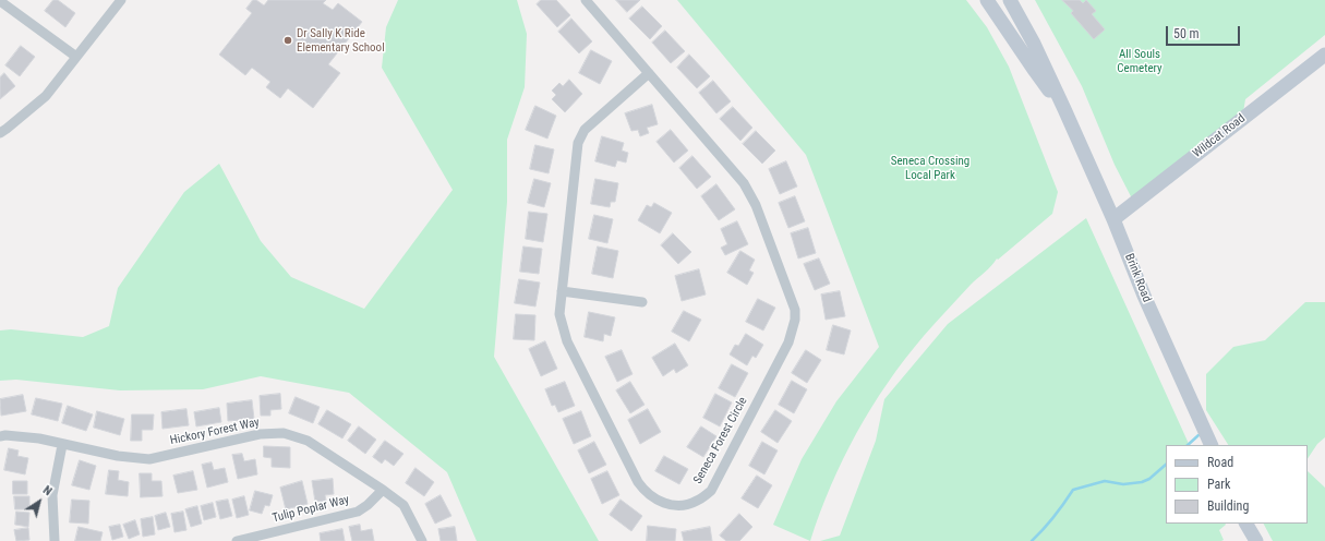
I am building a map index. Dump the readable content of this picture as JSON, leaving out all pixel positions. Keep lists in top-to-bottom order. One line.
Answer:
{"streets":{"main road":["Wildcat Road","Brink Road"],"street":["Hickory Forest Way","Seneca Forest Circle","Tulip Poplar Way"]},"crossings":[["Wildcat Road","Brink Road"],["Hickory Forest Way","Tulip Poplar Way"]],"parks":["All Souls Cemetery","Seneca Crossing Local Park"],"places":["Dr Sally K Ride Elementary School"],"legend":["Road","Park","Building"],"scale_bar":"50 m","north":"top right"}
